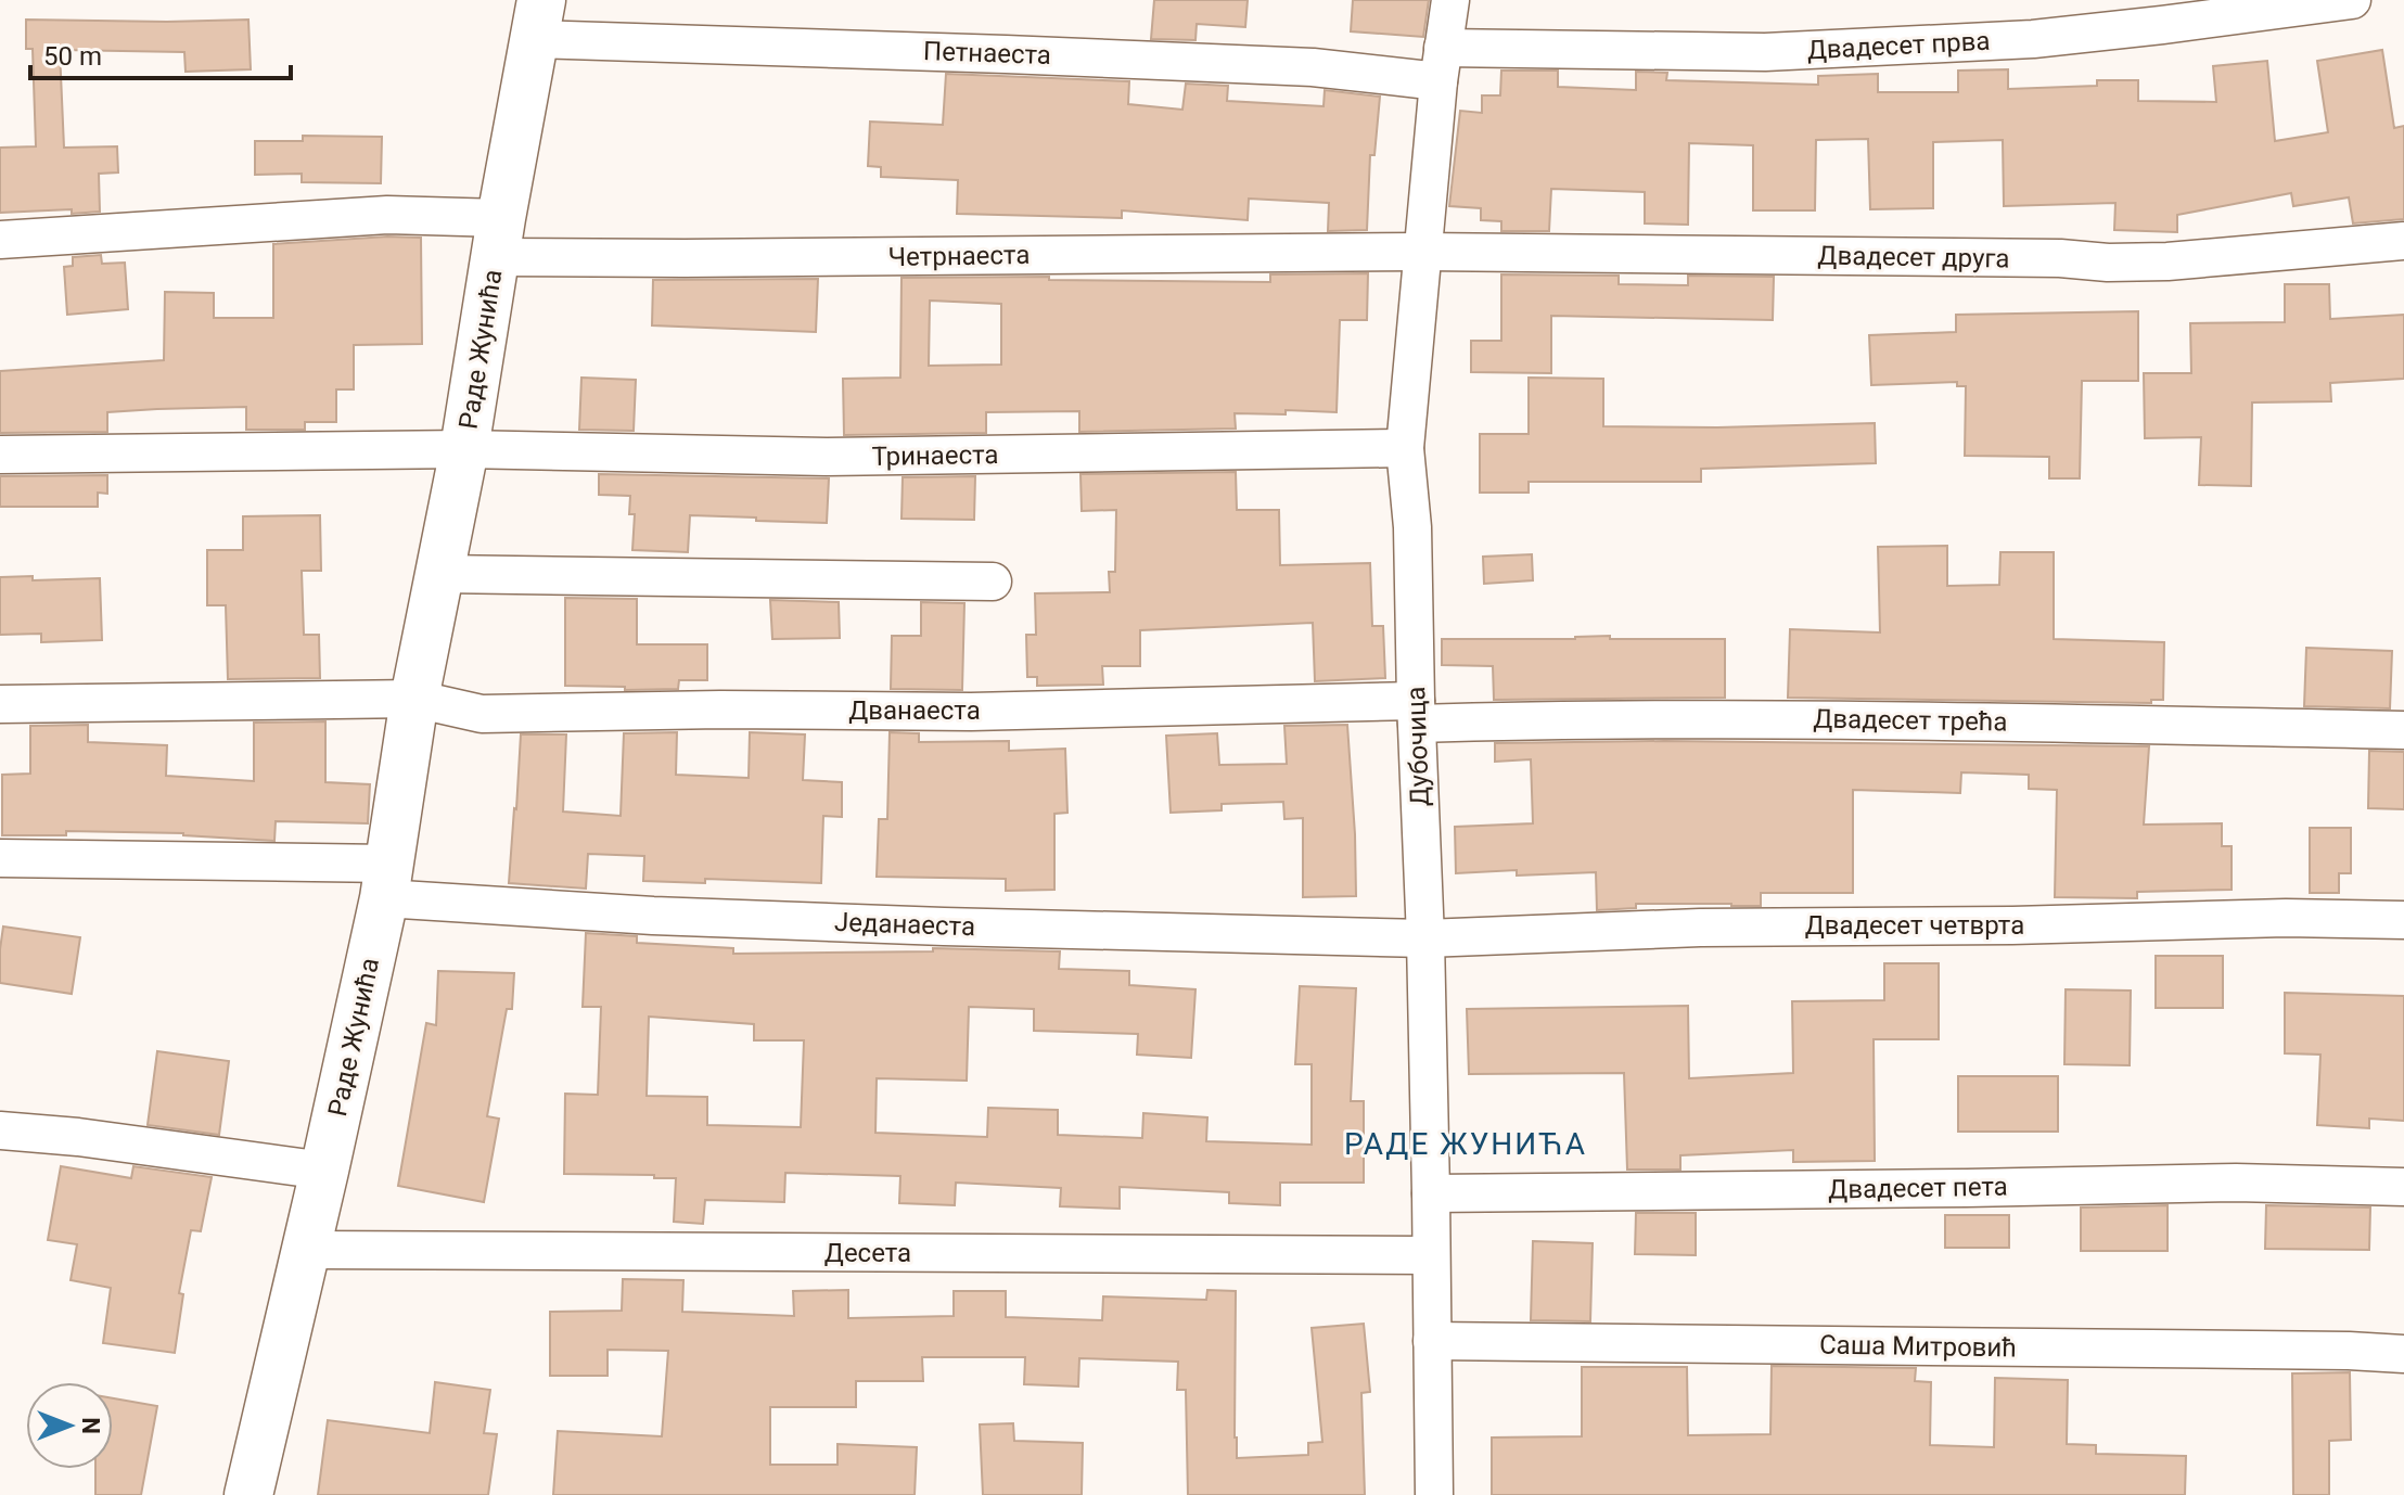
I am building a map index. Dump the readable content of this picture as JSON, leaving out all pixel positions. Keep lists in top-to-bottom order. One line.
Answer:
{"streets":{"main road":["Раде Жунића"],"street":["Двадесет прва","Петнаеста","Четрнаеста","Двадесет друга","Тринаеста","Дванаеста","Двадесет трећа","Дубочица","Једанаеста","Двадесет четврта","Двадесет пета","Десета","Саша Митровић"]},"crossings":[["Двадесет прва","Петнаеста"],["Двадесет прва","Дубочица"],["Петнаеста","Раде Жунића"],["Петнаеста","Дубочица"],["Четрнаеста","Двадесет друга"],["Четрнаеста","Раде Жунића"],["Четрнаеста","Дубочица"],["Двадесет друга","Дубочица"],["Раде Жунића","Тринаеста"],["Раде Жунића","Дванаеста"],["Раде Жунића","Једанаеста"],["Раде Жунића","Десета"],["Тринаеста","Дубочица"],["Дванаеста","Двадесет трећа"],["Дванаеста","Дубочица"],["Двадесет трећа","Дубочица"],["Дубочица","Једанаеста"],["Дубочица","Двадесет четврта"],["Дубочица","Двадесет пета"],["Дубочица","Десета"],["Дубочица","Саша Митровић"],["Једанаеста","Двадесет четврта"]],"districts":["РАДЕ ЖУНИЋА"],"scale_bar":"50 m","north":"right"}
